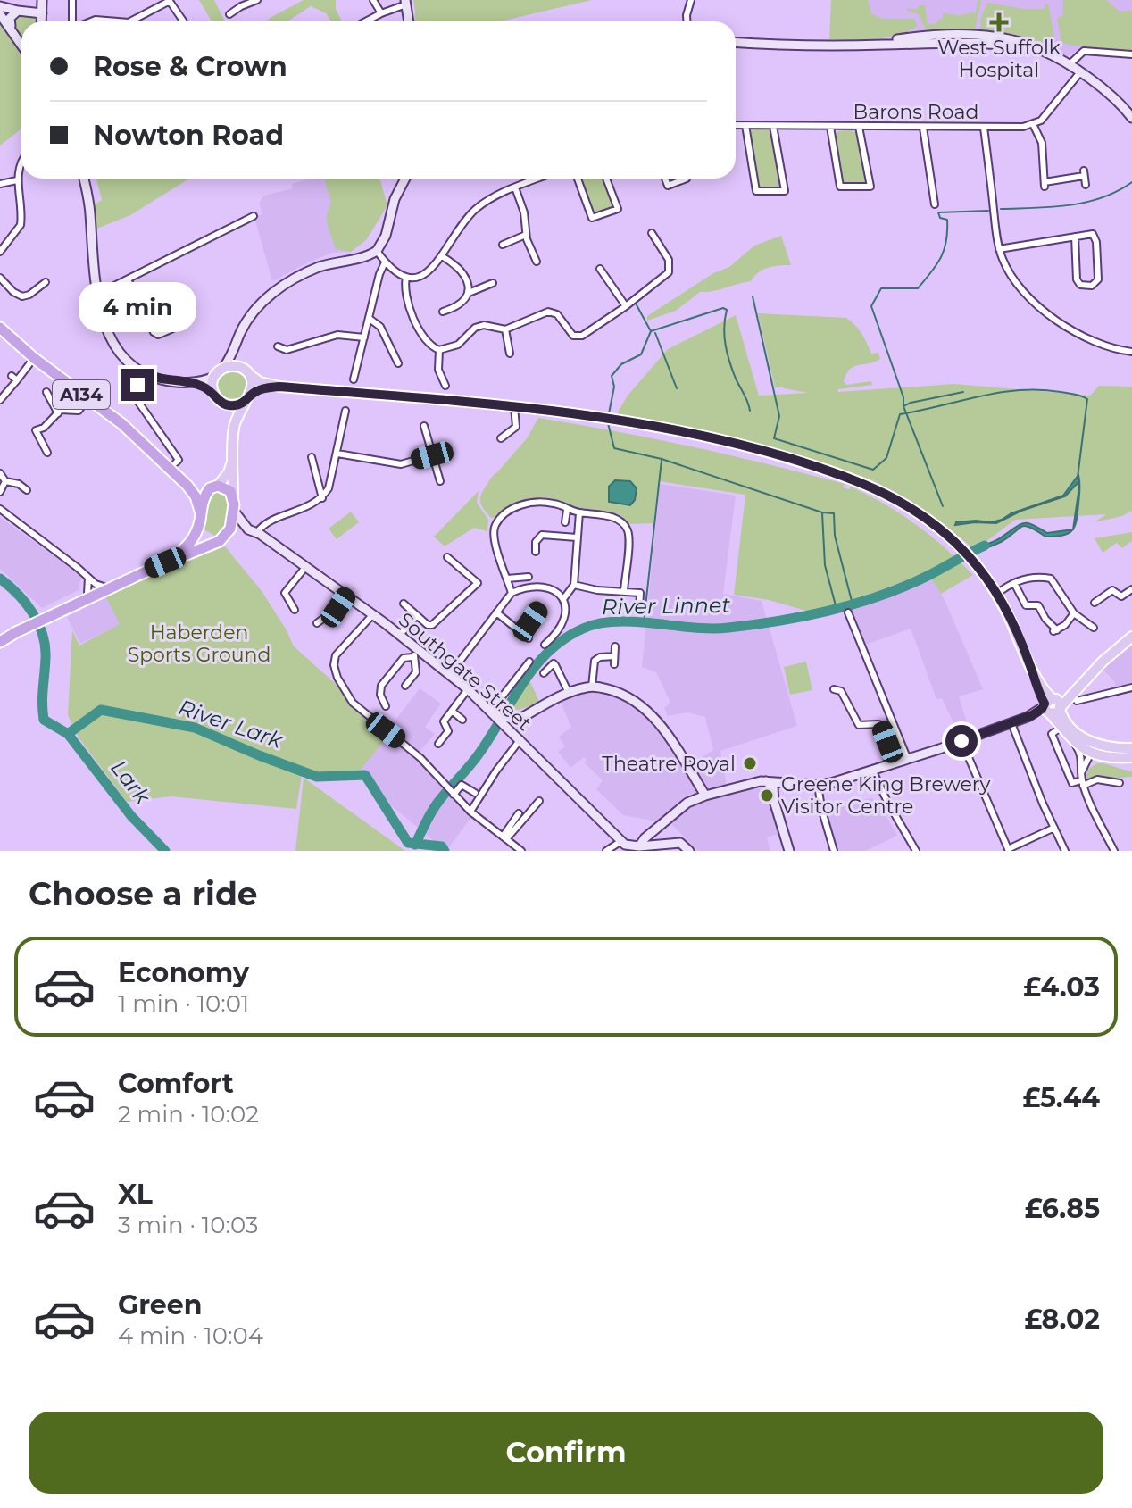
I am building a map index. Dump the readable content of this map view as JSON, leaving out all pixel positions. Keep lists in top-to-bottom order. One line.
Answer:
{"streets":{"highway":["A134"],"street":["Barons Road","Southgate Street"]},"water":["River Linnet","River Lark","Lark"],"parks":["Haberden Sports Ground"],"places":{"health":["West Suffolk Hospital"],"other":["Theatre Royal","Greene King Brewery Visitor Centre"]},"page":{"banner":["Rose & Crown","Nowton Road"],"bubble":"4 min","heading":"Choose a ride","list":[{"name":"Economy","note":"1 min · 10:01","value":"£4.03"},{"name":"Comfort","note":"2 min · 10:02","value":"£5.44"},{"name":"XL","note":"3 min · 10:03","value":"£6.85"},{"name":"Green","note":"4 min · 10:04","value":"£8.02"}],"buttons":"Confirm"}}
